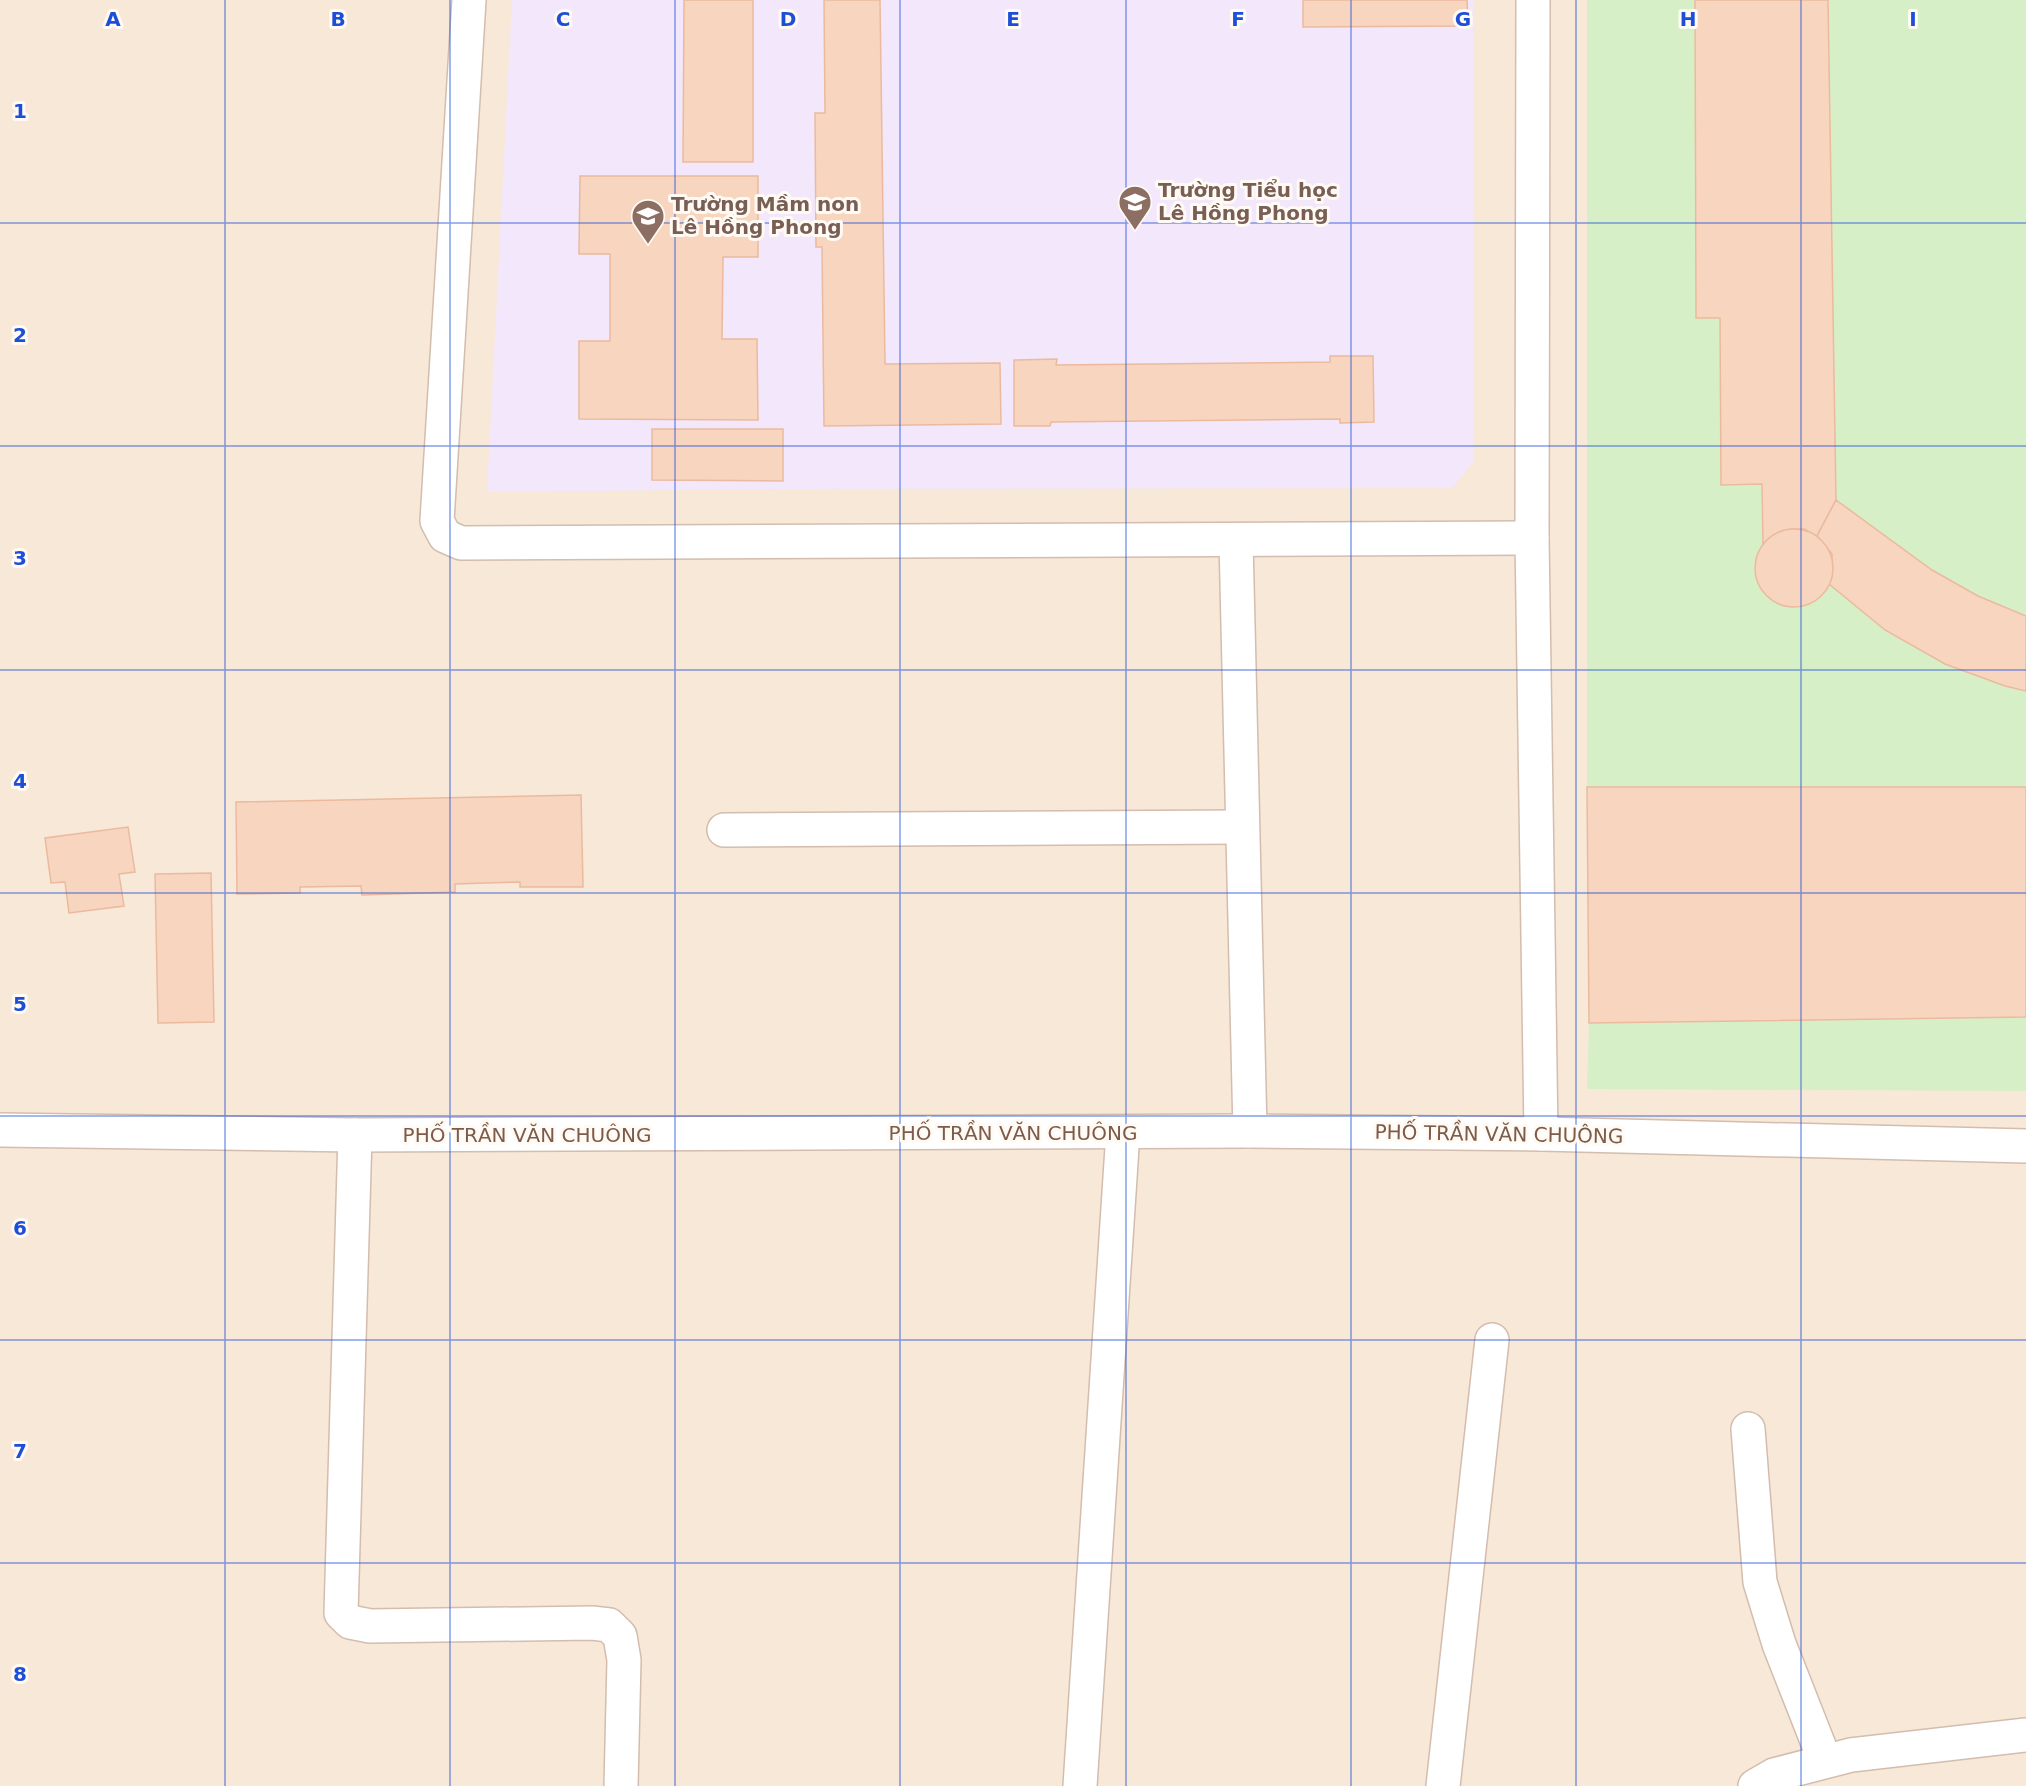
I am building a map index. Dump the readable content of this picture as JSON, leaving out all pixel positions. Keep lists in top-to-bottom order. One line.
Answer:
{"streets":{"street":["PHỐ TRẦN VĂN CHUÔNG"]},"places":{"school or university":["Trường Tiểu học Lê Hồng Phong","Trường Mầm non Lê Hồng Phong"]},"grid":{"columns":["A","B","C","D","E","F","G","H","I"],"rows":["1","2","3","4","5","6","7","8"]}}
